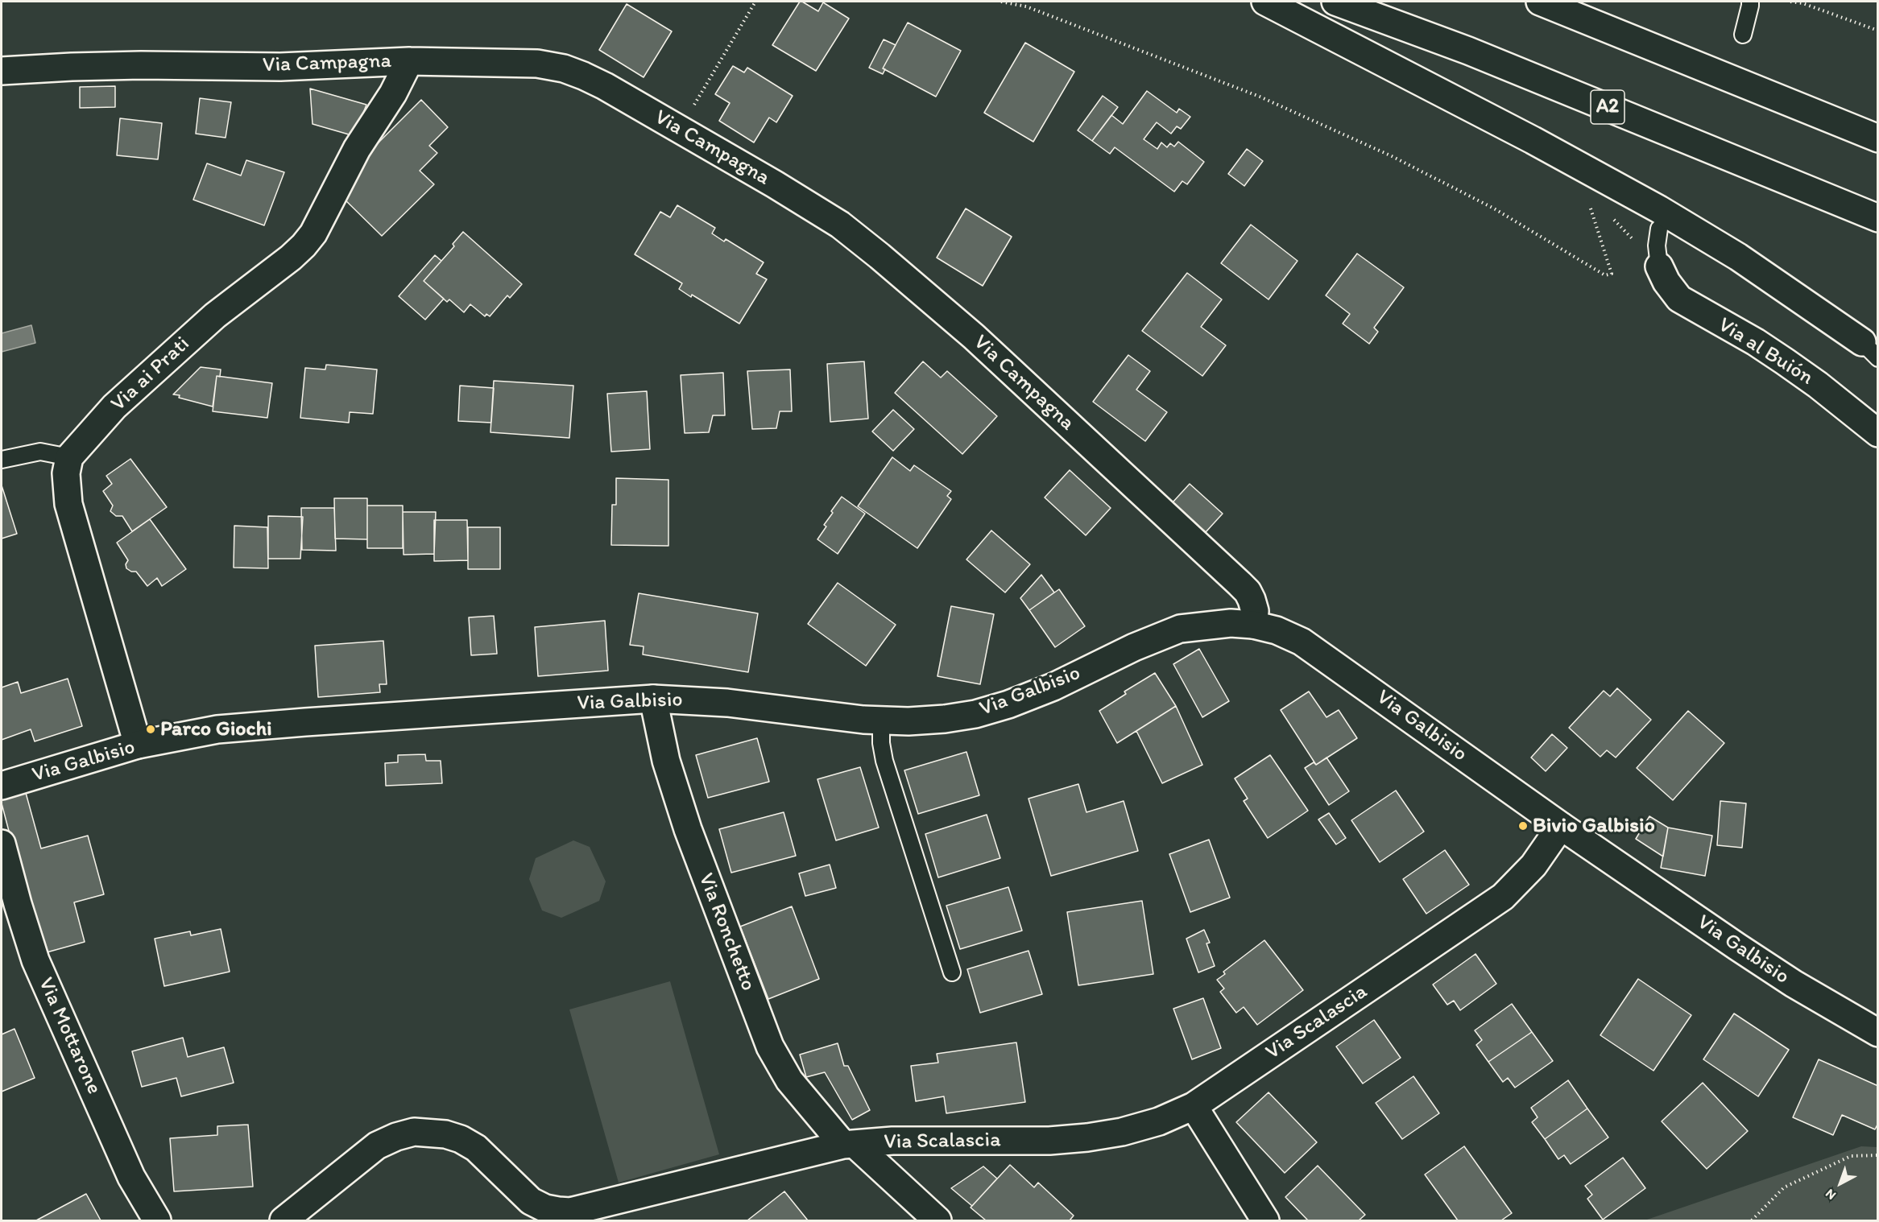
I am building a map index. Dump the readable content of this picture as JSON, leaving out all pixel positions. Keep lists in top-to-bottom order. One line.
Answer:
{"streets":{"main road":["Via Campagna","A2","Via al Buión","Via ai Prati","Via Galbisio","Via Ronchetto","Via Scalascia","Via Mottarone"]},"crossings":[["Via Campagna","Via ai Prati"],["Via Campagna","Via Galbisio"],["Via Galbisio","Via Ronchetto"],["Via Galbisio","Via Scalascia"],["Via Ronchetto","Via Scalascia"]],"places":["Parco Giochi","Bivio Galbisio"],"north":"bottom left"}
